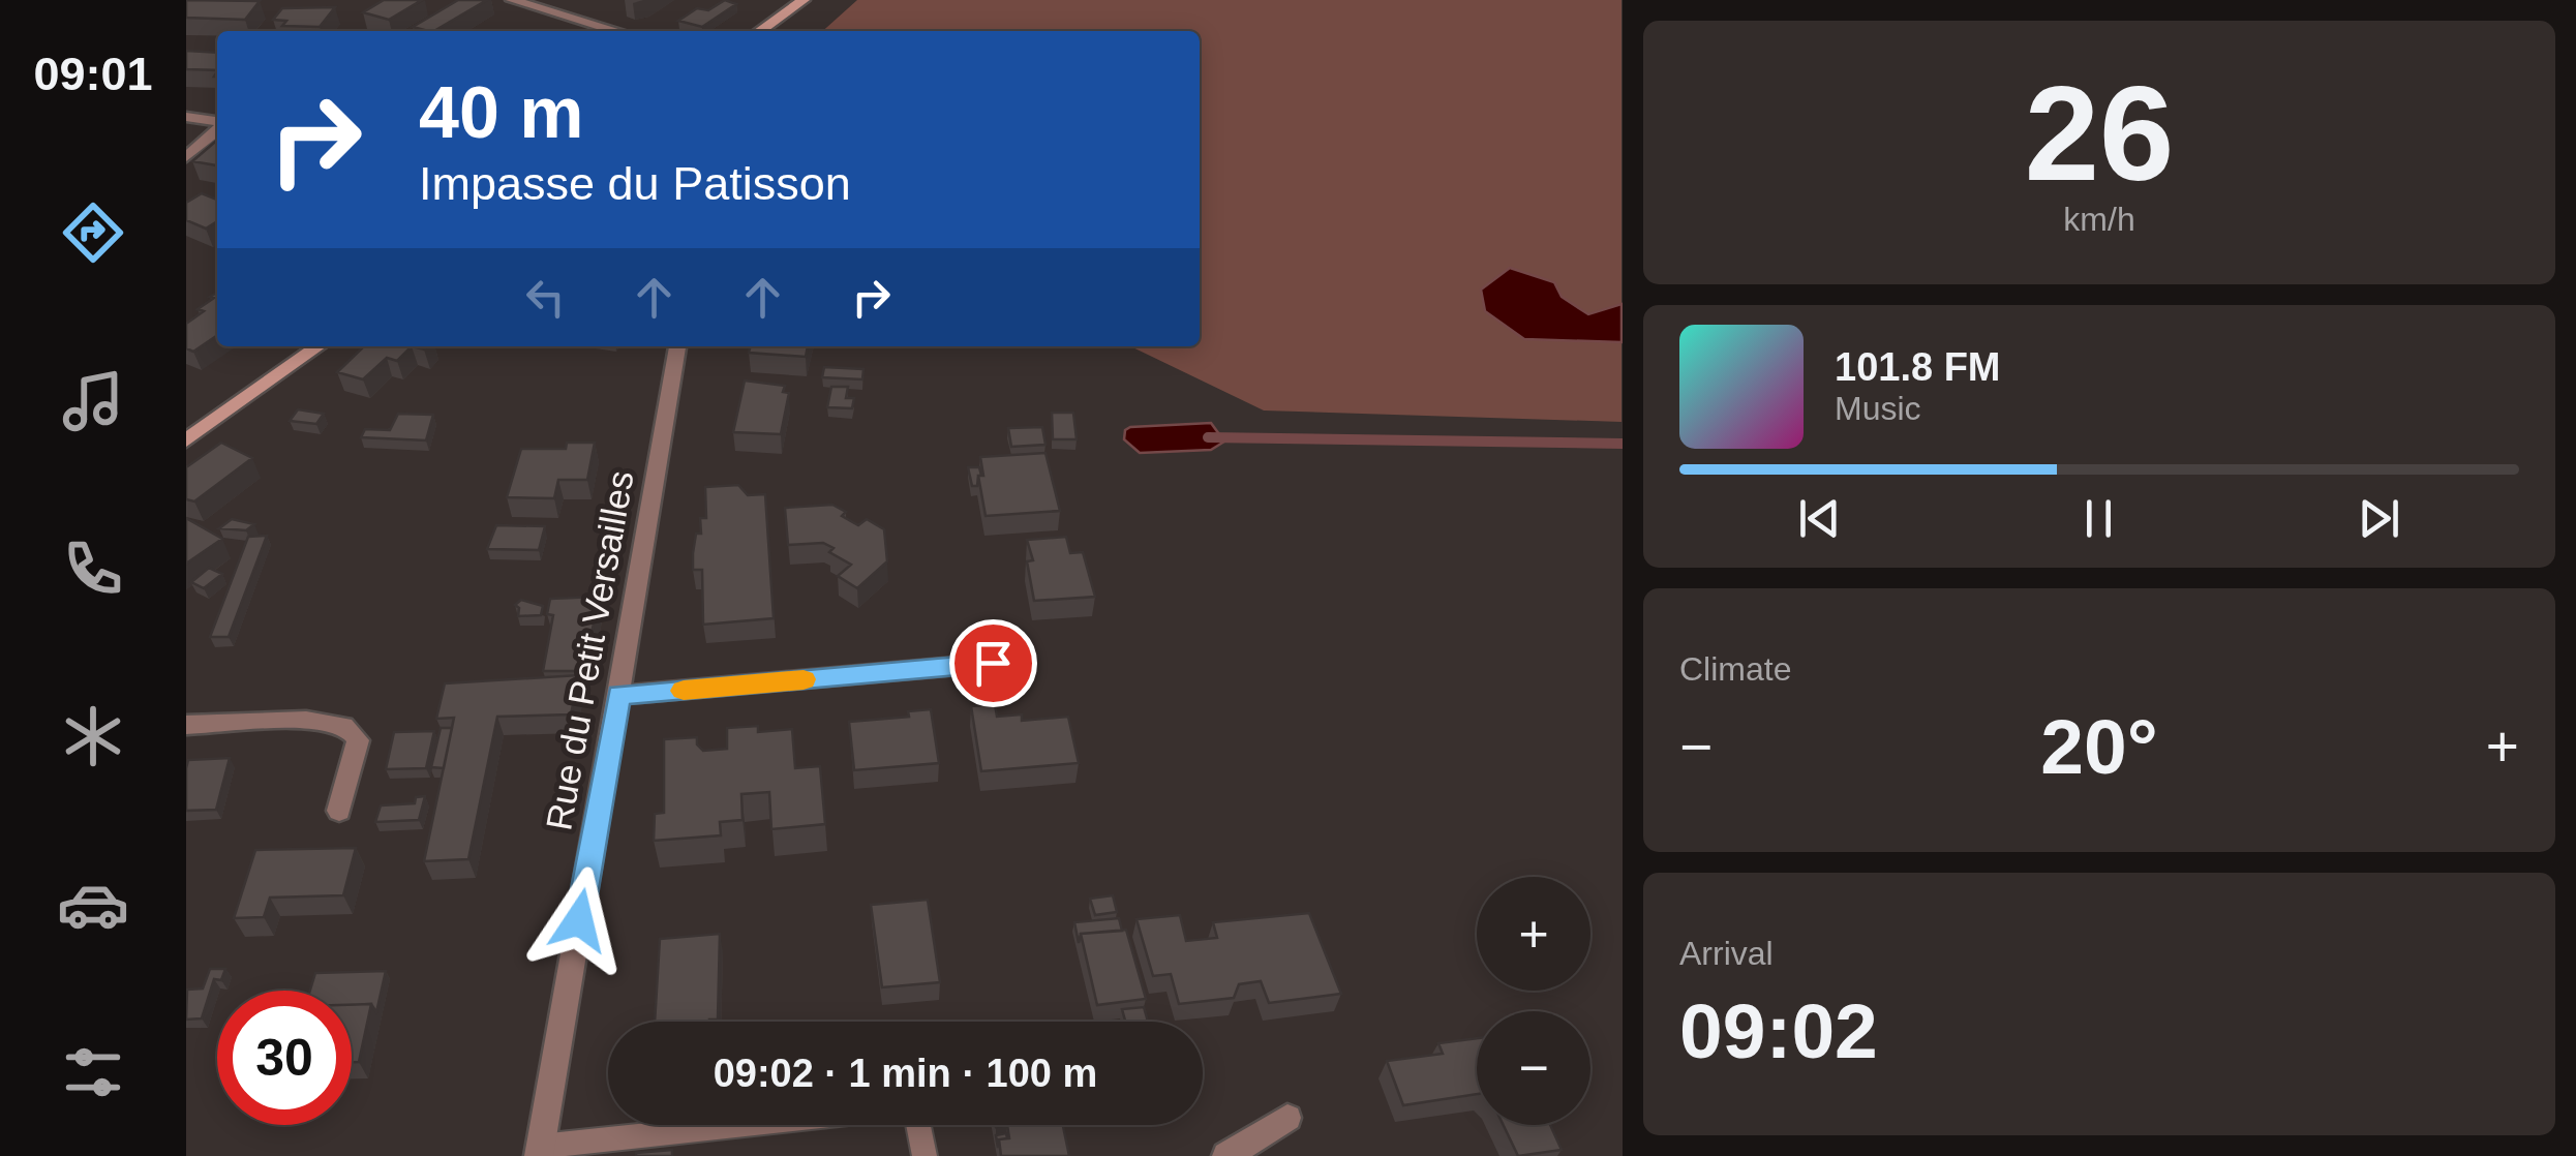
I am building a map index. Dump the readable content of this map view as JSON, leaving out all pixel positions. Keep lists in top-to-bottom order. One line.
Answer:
{"streets":{"street":["Rue du Petit Versailles"]},"page":{"tabs":"09:01","tile":[["26","km/h"],"Climate",["Arrival","09:02"]],"turn":["40 m","Impasse du Patisson"],"song":["101.8 FM","Music"],"heat":["−","20°","+"],"map_buttons":["+","−"],"limit":"30","trip":"09:02 · 1 min · 100 m"}}
